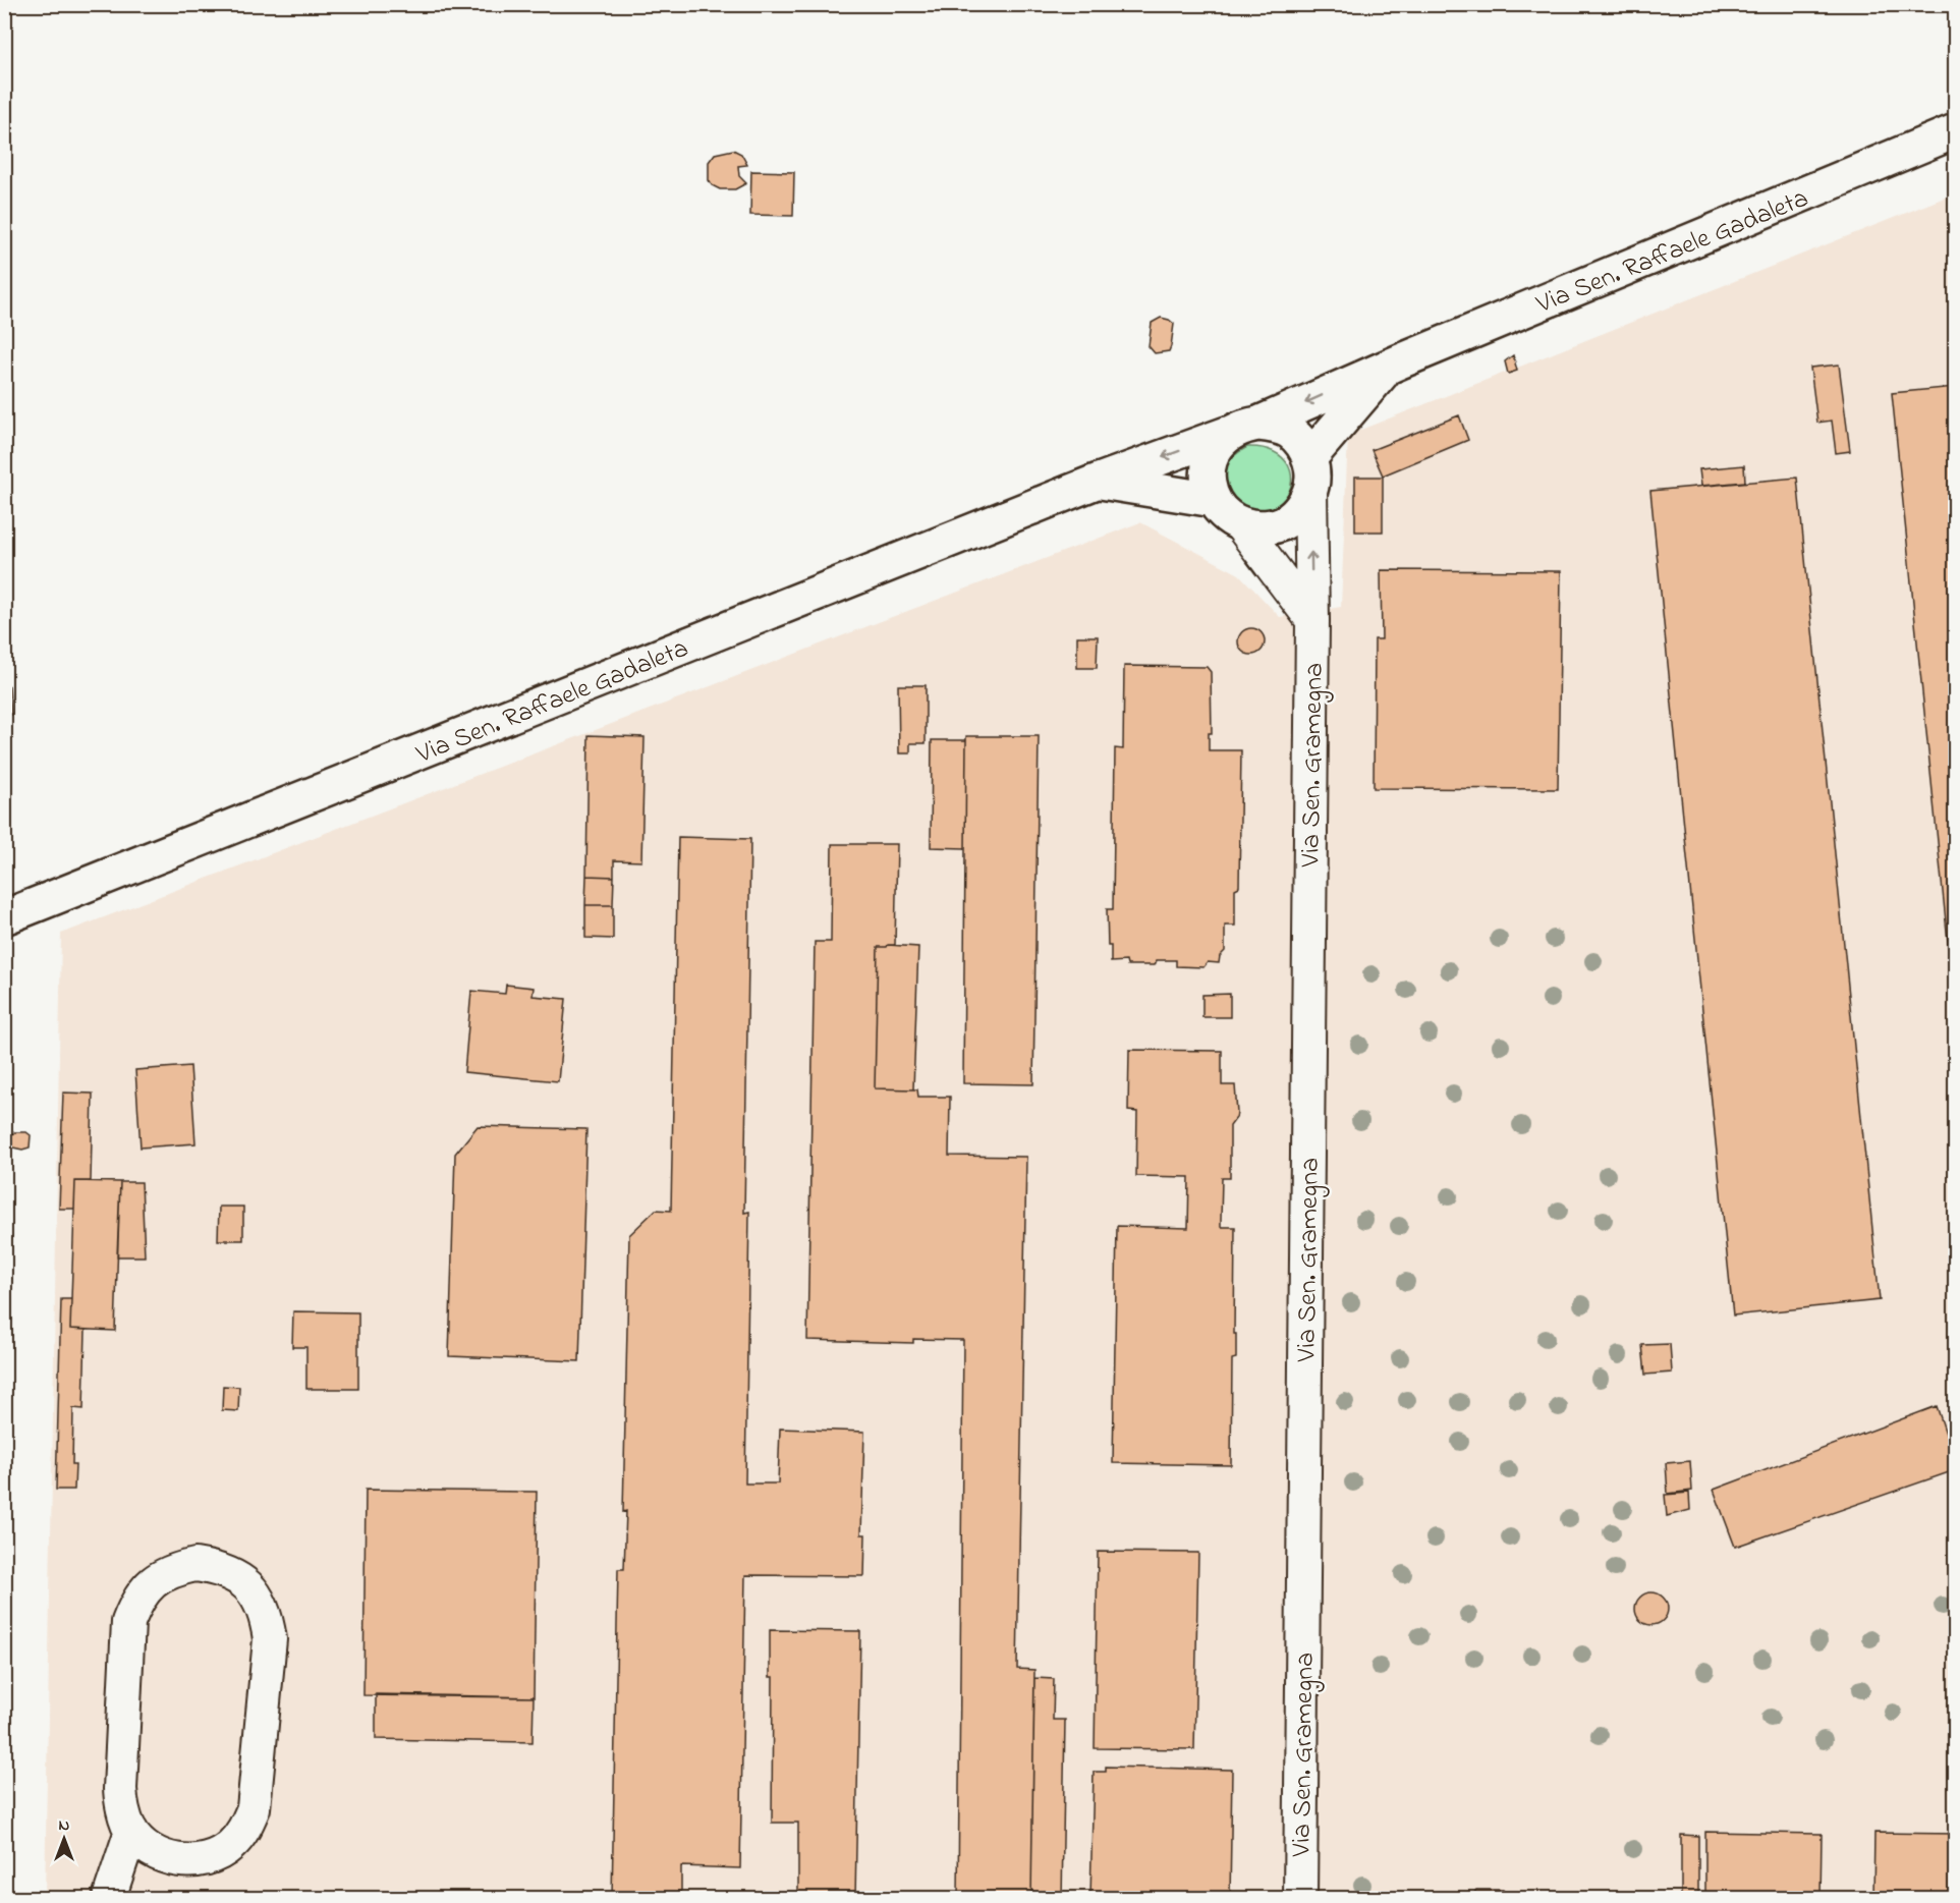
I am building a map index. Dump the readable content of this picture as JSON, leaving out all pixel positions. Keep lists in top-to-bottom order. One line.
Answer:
{"streets":{"main road":["Via Sen. Raffaele Gadaleta"],"street":["Via Sen. Gramegna"]},"crossings":[["Via Sen. Raffaele Gadaleta","Via Sen. Gramegna"]],"north":"top"}
